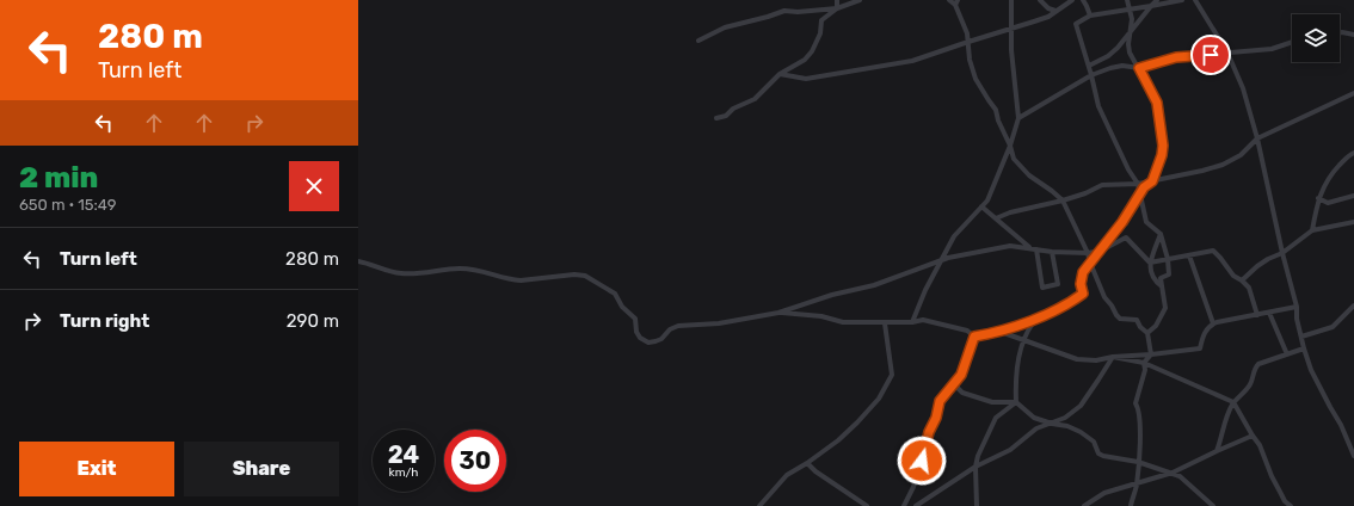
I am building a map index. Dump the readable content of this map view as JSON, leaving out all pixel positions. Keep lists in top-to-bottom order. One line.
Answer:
{"page":{"turn":["280 m","Turn left"],"heading":["2 min","650 m · 15:49"],"list":[{"name":"Turn left","value":"280 m"},{"name":"Turn right","value":"290 m"}],"speed":"24 km/h","limit":"30","buttons":["Exit","Share"]}}
